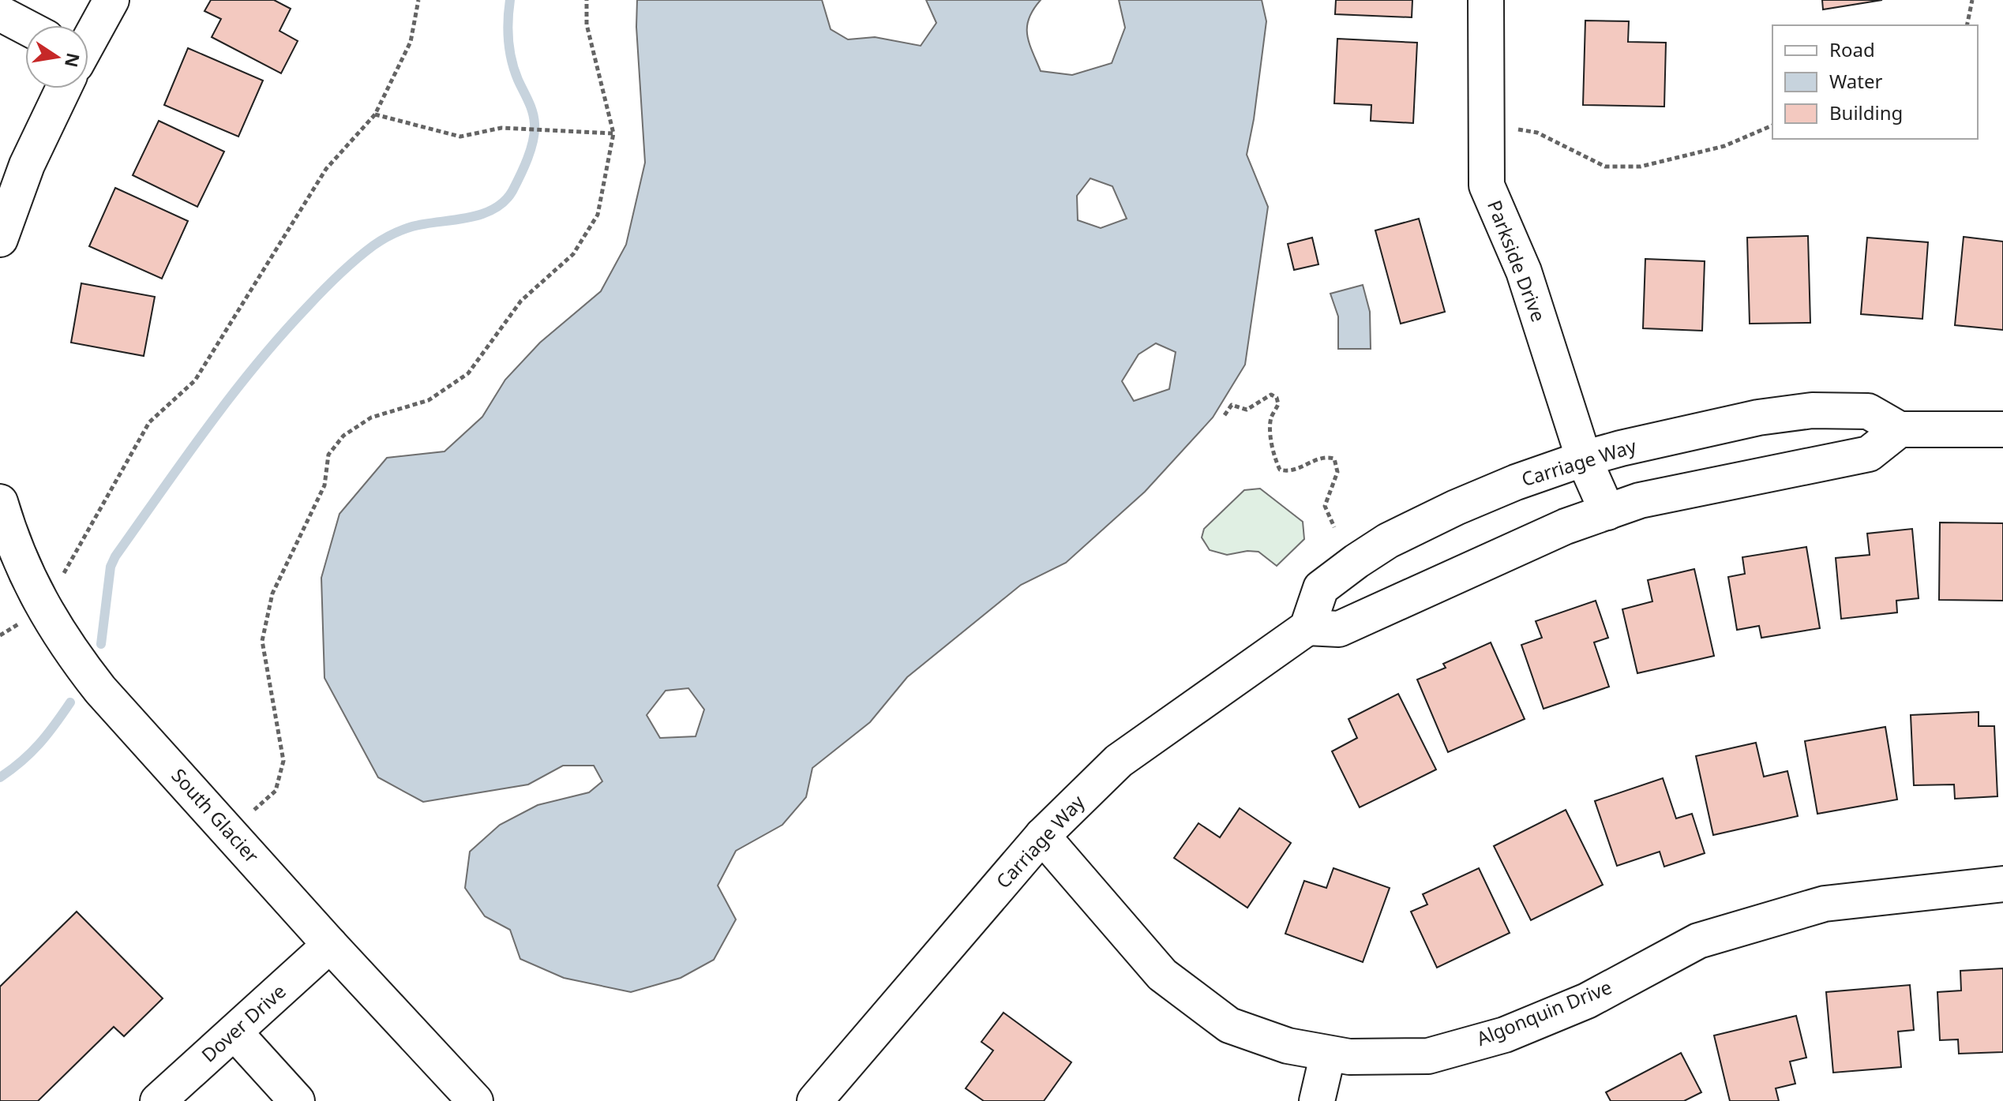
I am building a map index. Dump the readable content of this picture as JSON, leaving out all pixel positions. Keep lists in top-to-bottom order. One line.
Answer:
{"streets":{"street":["Parkside Drive","Carriage Way","South Glacier","Algonquin Drive","Dover Drive"]},"crossings":[["Parkside Drive","Carriage Way"],["Carriage Way","Algonquin Drive"],["South Glacier","Dover Drive"]],"legend":["Road","Water","Building"],"north":"right"}
